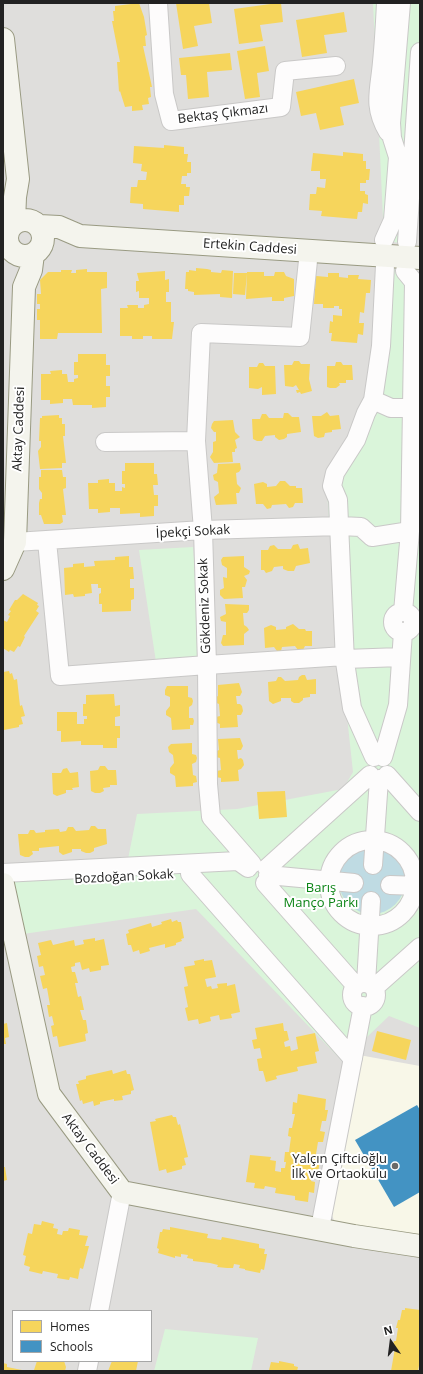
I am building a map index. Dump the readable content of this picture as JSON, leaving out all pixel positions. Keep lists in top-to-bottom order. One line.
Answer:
{"streets":{"main road":["Ertekin Caddesi","Aktay Caddesi"],"street":["Bektaş Çıkmazı","İpekçi Sokak","Gökdeniz Sokak","Bozdoğan Sokak"]},"crossings":[["Ertekin Caddesi","Aktay Caddesi"],["Aktay Caddesi","İpekçi Sokak"],["Aktay Caddesi","Bozdoğan Sokak"],["İpekçi Sokak","Gökdeniz Sokak"]],"parks":["Barış Manço Parkı"],"places":["Yalçın Çiftcioğlu İlk ve Ortaokulu"],"legend":["Homes","Schools"],"north":"top"}
